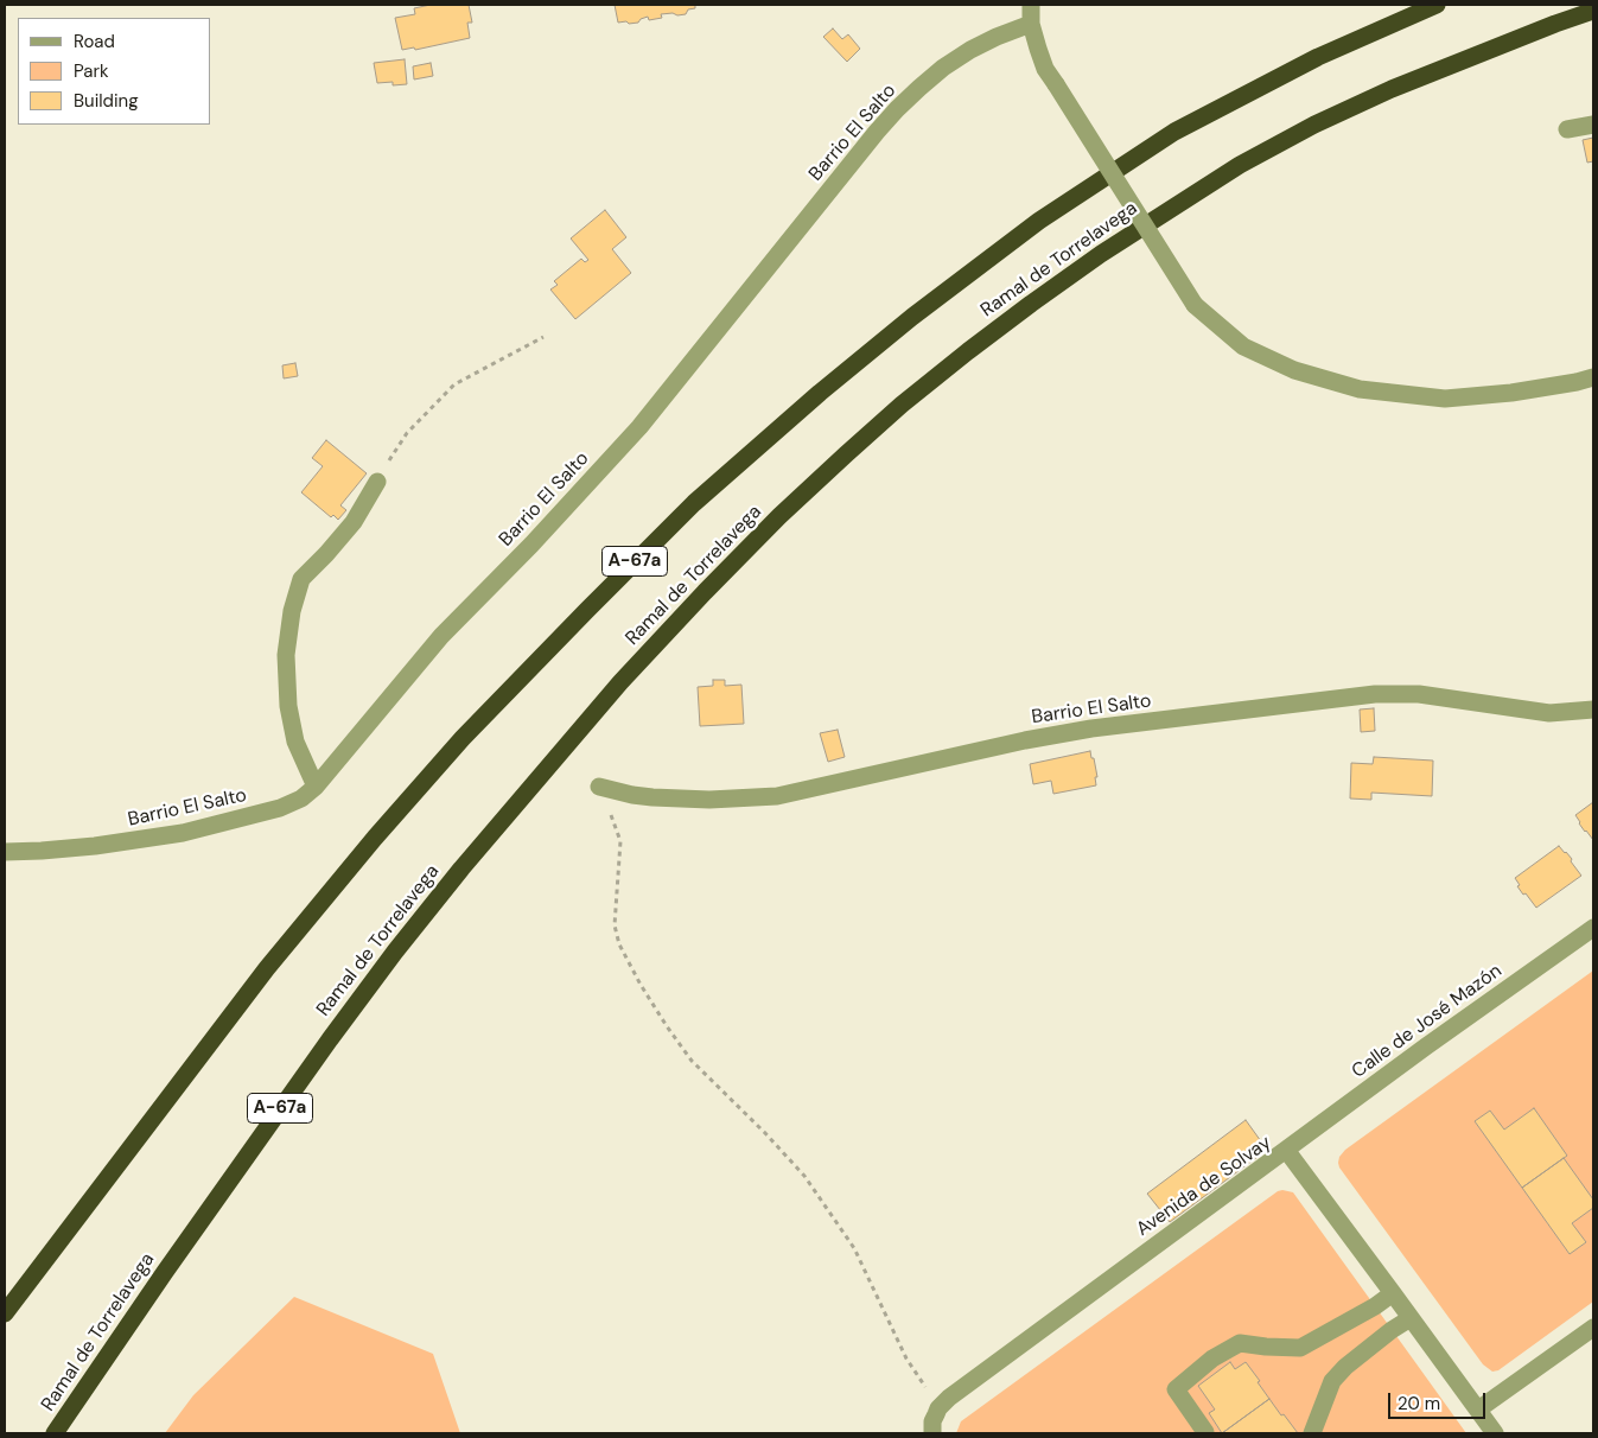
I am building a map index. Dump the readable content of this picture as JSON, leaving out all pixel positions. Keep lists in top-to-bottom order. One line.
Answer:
{"streets":{"highway":["Ramal de Torrelavega","A-67a"],"street":["Barrio El Salto","Calle de José Mazón","Avenida de Solvay"]},"crossings":[["Calle de José Mazón","Avenida de Solvay"]],"legend":["Road","Park","Building"],"scale_bar":"20 m"}
